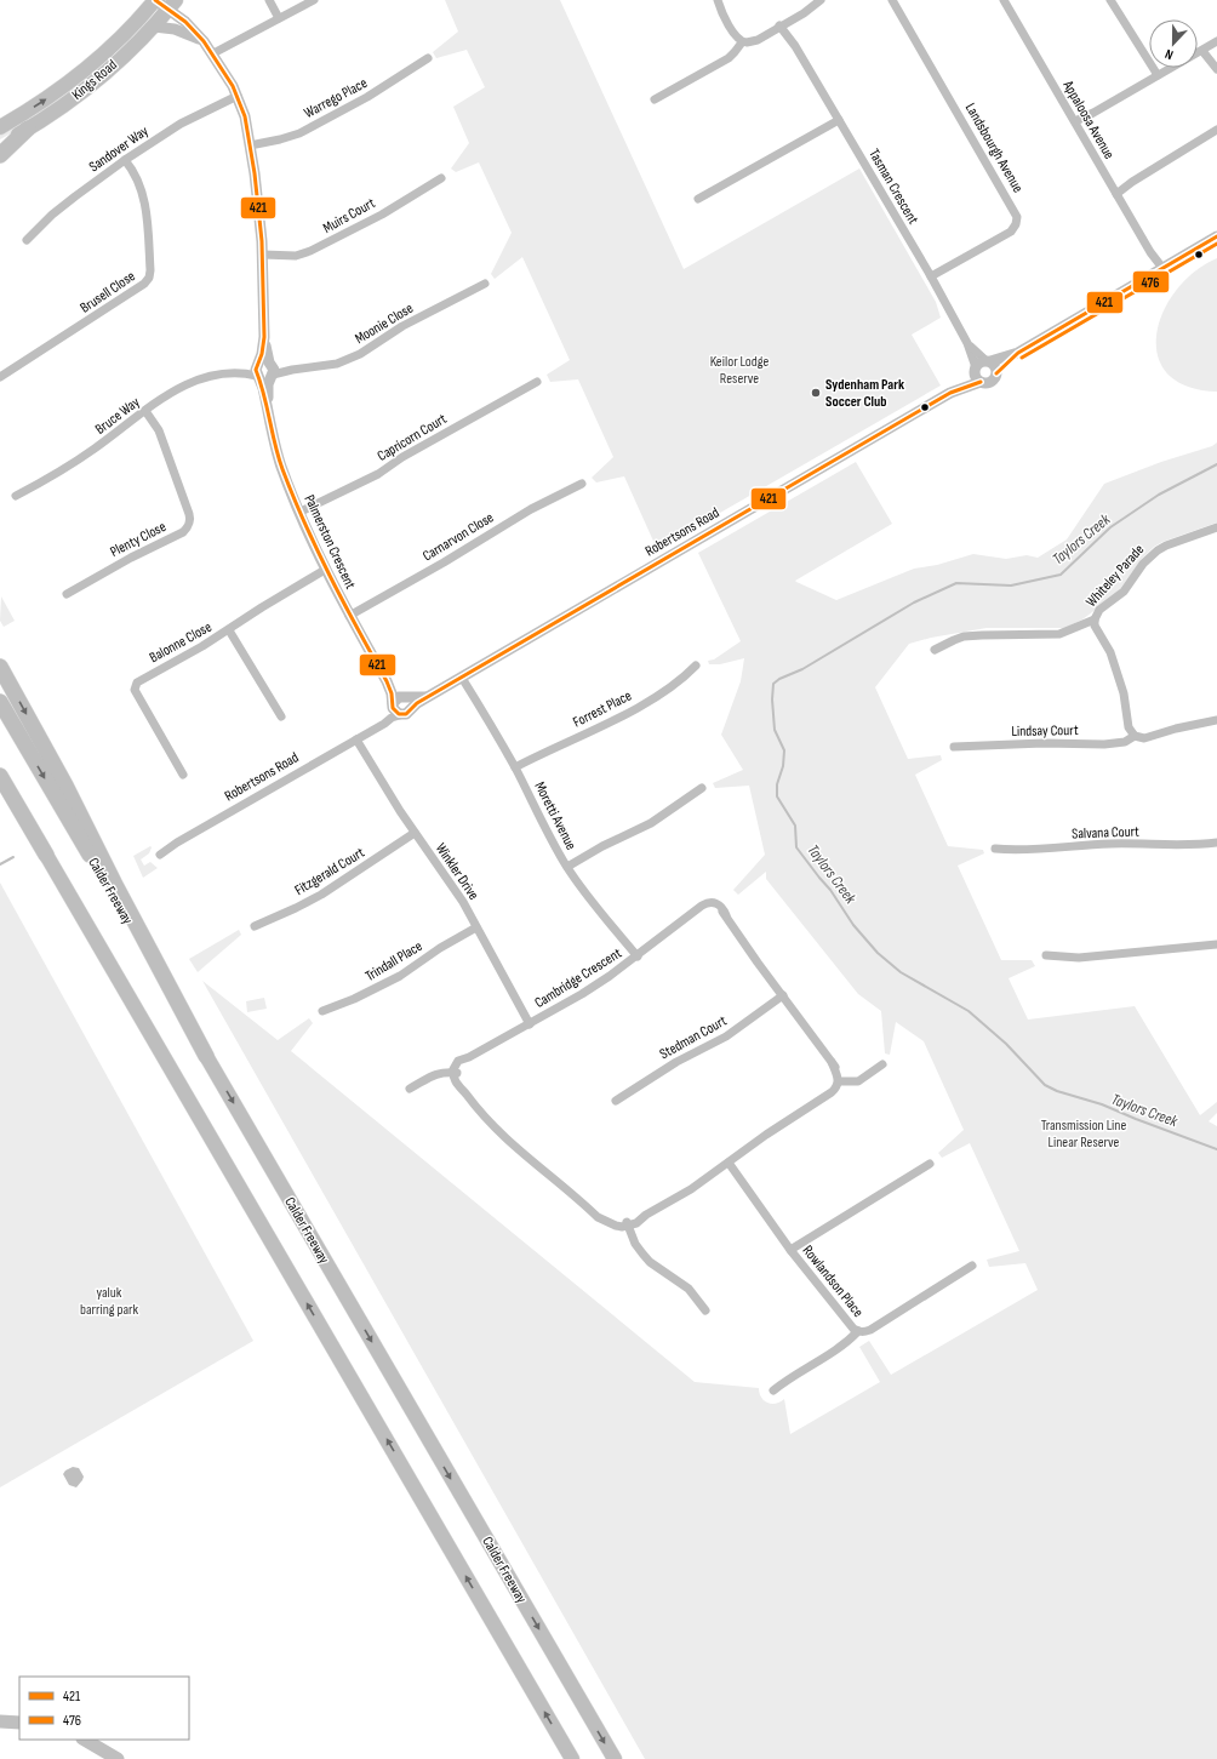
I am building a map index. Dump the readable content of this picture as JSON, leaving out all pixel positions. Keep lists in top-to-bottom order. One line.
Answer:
{"streets":{"highway":["Calder Freeway"],"main road":["Kings Road"],"street":["Warrego Place","Appaloosa Avenue","Landsbourgh Avenue","Sandover Way","Tasman Crescent","Muirs Court","Brusell Close","Moonie Close","Bruce Way","Capricorn Court","Robertsons Road","Carnarvon Close","Plenty Close","Palmerston Crescent","Whiteley Parade","Balonne Close","Forrest Place","Lindsay Court","Moretti Avenue","Salvana Court","Fitzgerald Court","Winkler Drive","Trindall Place","Cambridge Crescent","Stedman Court","Rowlandson Place"]},"crossings":[["Kings Road","Palmerston Crescent"],["Warrego Place","Palmerston Crescent"],["Landsbourgh Avenue","Tasman Crescent"],["Sandover Way","Brusell Close"],["Sandover Way","Palmerston Crescent"],["Tasman Crescent","Robertsons Road"],["Muirs Court","Palmerston Crescent"],["Moonie Close","Bruce Way"],["Moonie Close","Palmerston Crescent"],["Bruce Way","Plenty Close"],["Bruce Way","Palmerston Crescent"],["Capricorn Court","Palmerston Crescent"],["Robertsons Road","Palmerston Crescent"],["Robertsons Road","Moretti Avenue"],["Robertsons Road","Winkler Drive"],["Carnarvon Close","Palmerston Crescent"],["Palmerston Crescent","Balonne Close"],["Whiteley Parade","Lindsay Court"],["Forrest Place","Moretti Avenue"],["Moretti Avenue","Cambridge Crescent"],["Fitzgerald Court","Winkler Drive"],["Winkler Drive","Trindall Place"],["Winkler Drive","Cambridge Crescent"],["Cambridge Crescent","Stedman Court"]],"water":["Taylors Creek"],"parks":["Keilor Lodge Reserve","Transmission Line Linear Reserve","yaluk barring park"],"places":["Sydenham Park Soccer Club"],"lines":["transit line 421","transit line 476"],"legend":["421","476"],"north":"bottom"}
